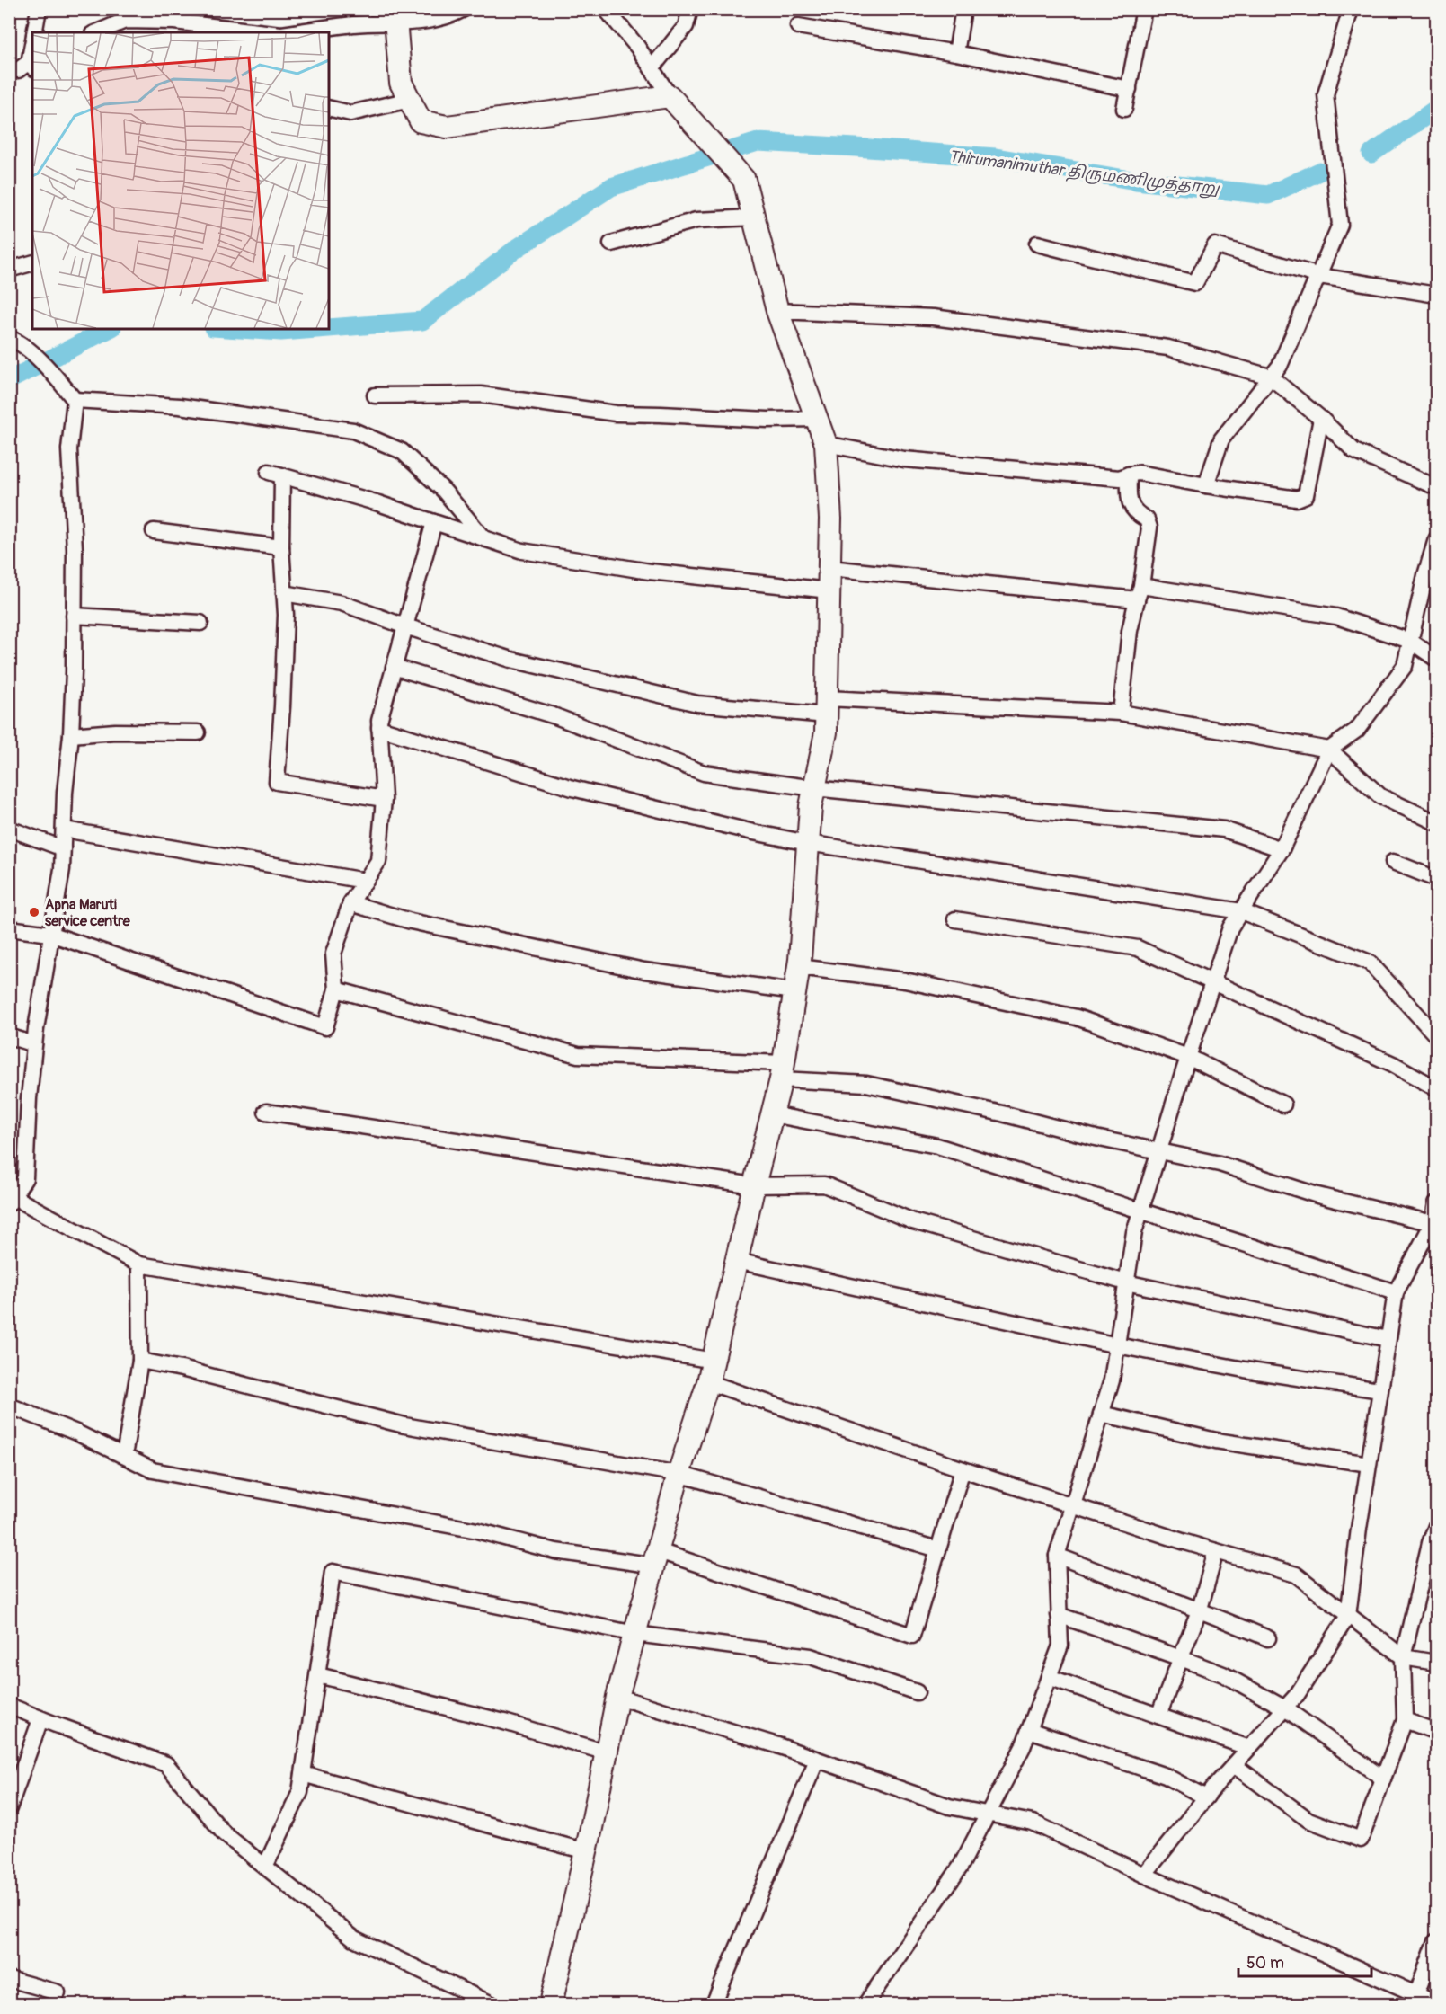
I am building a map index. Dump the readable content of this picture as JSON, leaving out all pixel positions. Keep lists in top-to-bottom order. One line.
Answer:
{"water":["Thirumanimuthar திருமணிமுத்தாறு"],"places":["Apna Maruti service centre"],"scale_bar":"50 m"}
